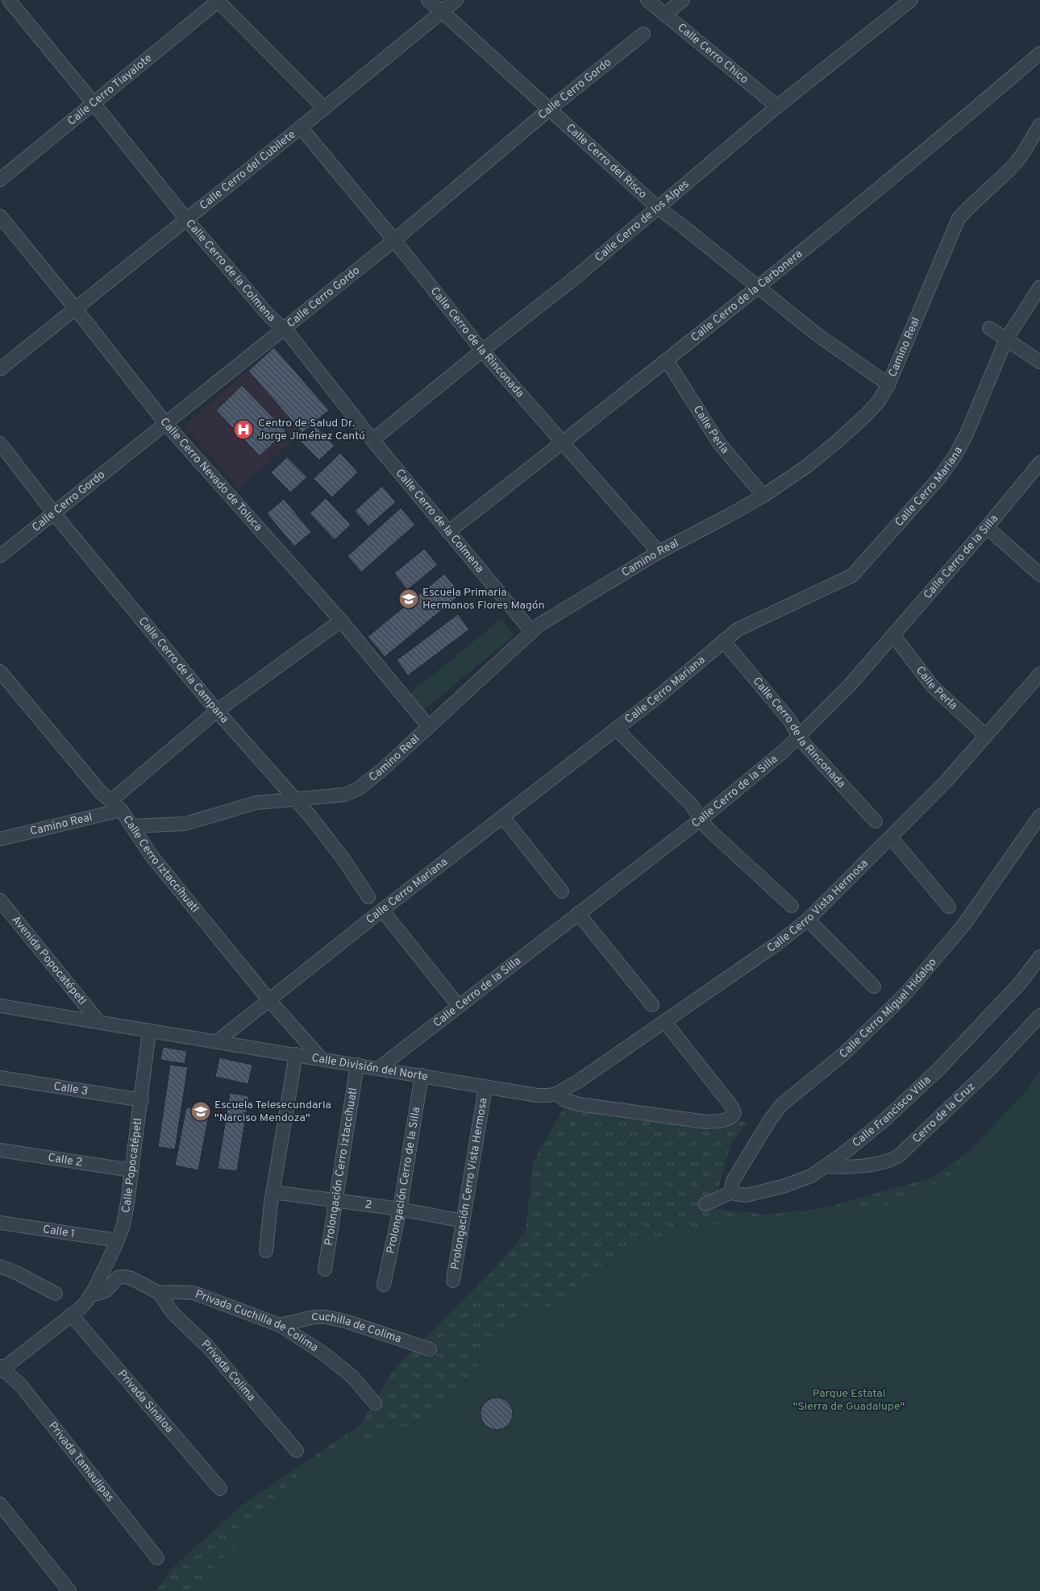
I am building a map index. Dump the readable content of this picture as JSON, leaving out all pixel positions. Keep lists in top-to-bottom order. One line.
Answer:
{"streets":{"street":["Calle Cerro Chico","Calle Cerro Gordo","Calle Cerro Tlayalote","Calle Cerro del Risco","Calle Cerro del Cubilete","Calle Cerro de los Alpes","Calle Cerro de la Colmena","Calle Cerro de la Carbonera","Calle Cerro de la Rinconada","Camino Real","Calle Perla","Calle Cerro Nevado de Toluca","Calle Cerro Mariana","Calle Cerro de la Silla","Calle Cerro de la Campana","Calle Cerro Iztaccíhuatl","Calle Cerro Vista Hermosa","Avenida Popocatépetl","Calle Cerro Miguel Hidalgo","Calle División del Norte","Calle 3","Calle Francisco Villa","Cerro de la Cruz","Calle 2","Calle Popocatépetl","Prolongación Cerro Iztaccíhuatl","Prolongación Cerro de la Silla","Prolongación Cerro Vista Hermosa","2","Calle 1","Privada Cuchilla de Colima","Cuchilla de Colima","Privada Colima","Privada Sinaloa","Privada Tamaulipas"]},"crossings":[["Calle Cerro Chico","Calle Cerro de los Alpes"],["Calle Cerro Gordo","Calle Cerro del Risco"],["Calle Cerro Gordo","Calle Cerro de la Colmena"],["Calle Cerro Gordo","Calle Cerro de la Rinconada"],["Calle Cerro Gordo","Calle Cerro Nevado de Toluca"],["Calle Cerro Gordo","Calle Cerro de la Campana"],["Calle Cerro Tlayalote","Calle Cerro de la Colmena"],["Calle Cerro del Risco","Calle Cerro del Cubilete"],["Calle Cerro del Risco","Calle Cerro de los Alpes"],["Calle Cerro del Risco","Calle Cerro de la Carbonera"],["Calle Cerro del Risco","Camino Real"],["Calle Cerro del Cubilete","Calle Cerro de la Colmena"],["Calle Cerro del Cubilete","Calle Cerro de la Rinconada"],["Calle Cerro del Cubilete","Calle Cerro Nevado de Toluca"],["Calle Cerro de los Alpes","Calle Cerro de la Colmena"],["Calle Cerro de los Alpes","Calle Cerro de la Rinconada"],["Calle Cerro de la Colmena","Calle Cerro de la Carbonera"],["Calle Cerro de la Colmena","Camino Real"],["Calle Cerro de la Carbonera","Calle Cerro de la Rinconada"],["Calle Cerro de la Carbonera","Calle Perla"],["Calle Cerro de la Rinconada","Camino Real"],["Calle Cerro de la Rinconada","Calle Cerro Mariana"],["Calle Cerro de la Rinconada","Calle Cerro de la Silla"],["Camino Real","Calle Perla"],["Camino Real","Calle Cerro Nevado de Toluca"],["Camino Real","Calle Cerro de la Campana"],["Camino Real","Calle Cerro Iztaccíhuatl"],["Calle Perla","Calle Cerro de la Silla"],["Calle Perla","Calle Cerro Vista Hermosa"],["Calle Cerro Mariana","Calle Cerro Iztaccíhuatl"],["Calle Cerro Mariana","Calle División del Norte"],["Calle Cerro de la Silla","Calle División del Norte"],["Calle Cerro Iztaccíhuatl","Calle División del Norte"],["Calle Cerro Vista Hermosa","Calle División del Norte"],["Avenida Popocatépetl","Calle División del Norte"],["Calle Cerro Miguel Hidalgo","Calle Francisco Villa"],["Calle División del Norte","Calle Popocatépetl"],["Calle División del Norte","Prolongación Cerro Iztaccíhuatl"],["Calle División del Norte","Prolongación Cerro de la Silla"],["Calle División del Norte","Prolongación Cerro Vista Hermosa"],["Calle 3","Calle Popocatépetl"],["Calle Francisco Villa","Cerro de la Cruz"],["Calle 2","Calle Popocatépetl"],["Calle Popocatépetl","Calle 1"],["Prolongación Cerro Iztaccíhuatl","2"],["Prolongación Cerro de la Silla","2"],["Prolongación Cerro Vista Hermosa","2"],["Privada Cuchilla de Colima","Cuchilla de Colima"],["Privada Cuchilla de Colima","Privada Colima"]],"parks":["Parque Estatal \"Sierra de Guadalupe\""],"places":{"hospital":["Centro de Salud Dr. Jorge Jiménez Cantú"],"school or university":["Escuela Primaria Hermanos Flores Magón","Escuela Telesecundaria \"Narciso Mendoza\""]}}
